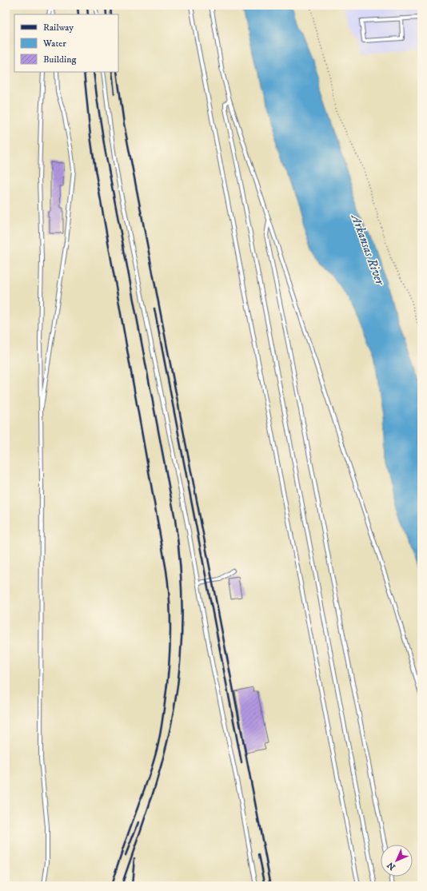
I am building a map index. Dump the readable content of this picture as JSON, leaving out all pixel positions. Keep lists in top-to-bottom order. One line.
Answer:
{"water":["Arkansas River"],"legend":["Railway","Water","Building"],"north":"bottom left"}
